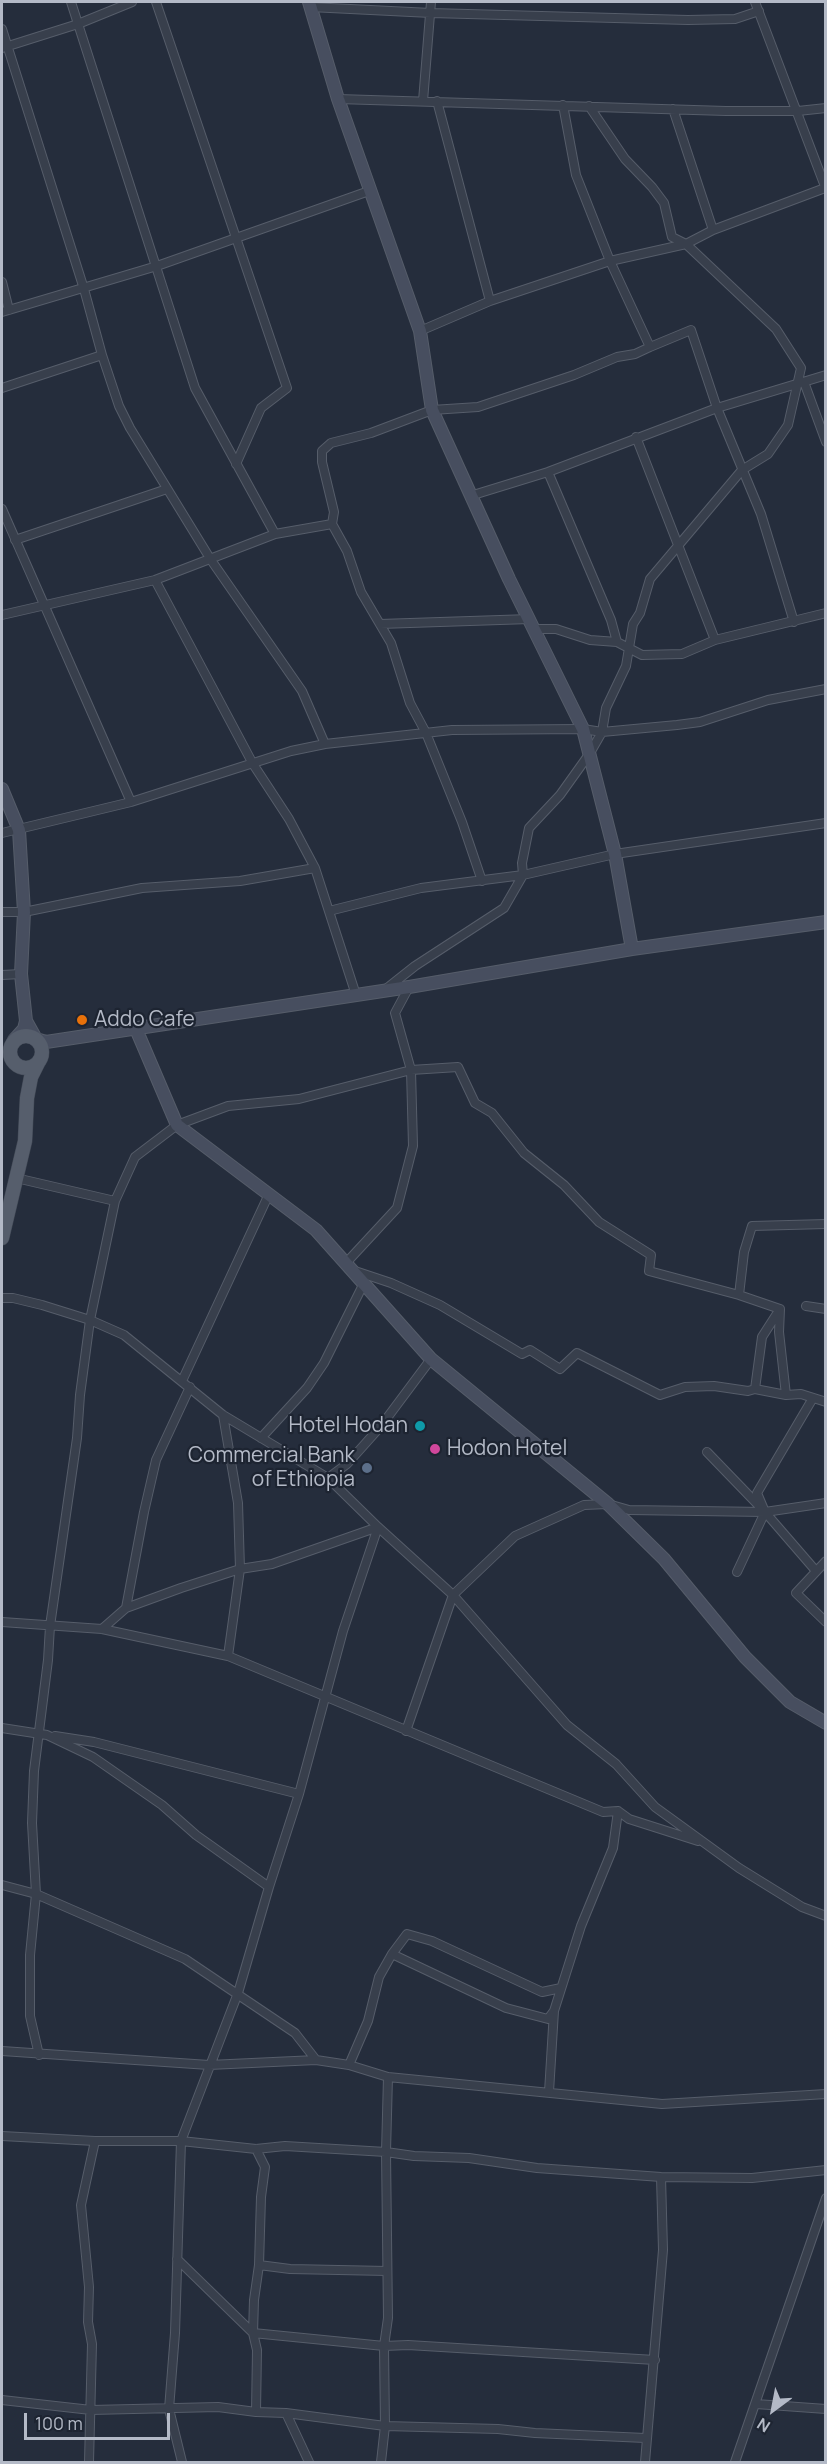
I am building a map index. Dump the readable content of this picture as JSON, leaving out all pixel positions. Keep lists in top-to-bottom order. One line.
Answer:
{"places":["Addo Cafe","Hotel Hodan","Hodon Hotel","Commercial Bank of Ethiopia"],"scale_bar":"100 m","north":"bottom left"}
